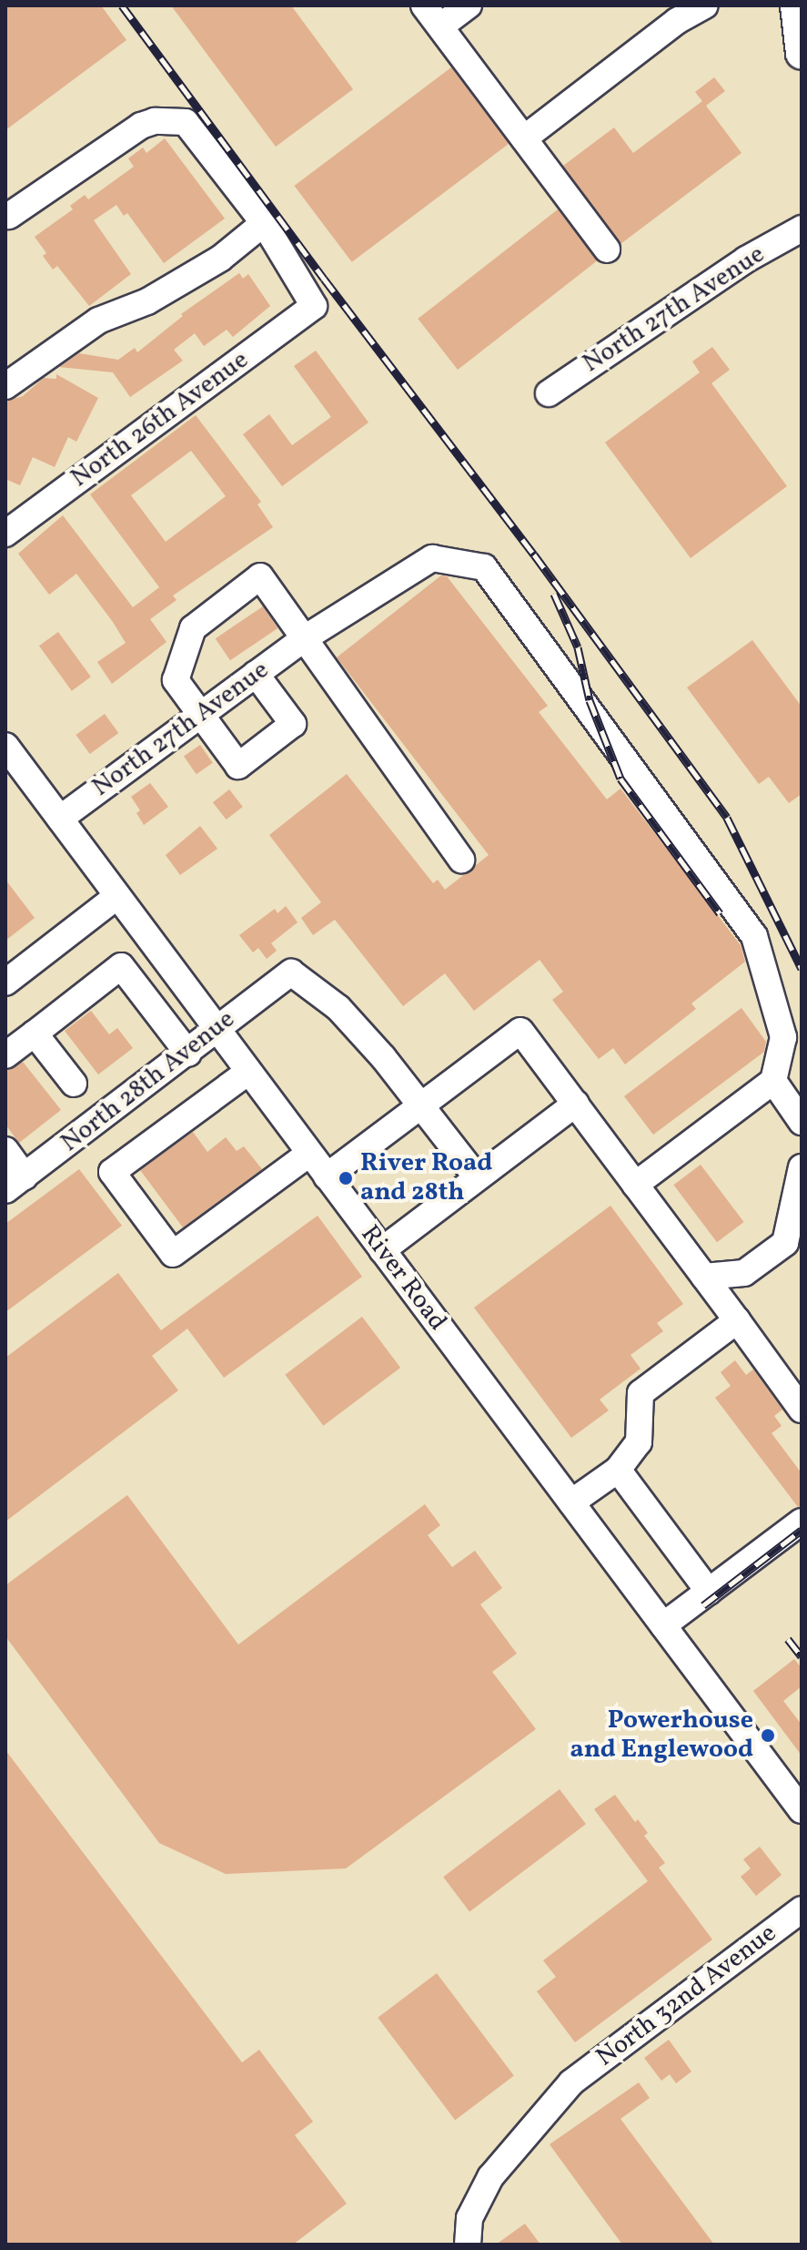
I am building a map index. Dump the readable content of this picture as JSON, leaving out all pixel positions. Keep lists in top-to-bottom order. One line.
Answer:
{"streets":{"street":["North 27th Avenue","North 26th Avenue","North 28th Avenue","River Road","North 32nd Avenue"]},"crossings":[["North 27th Avenue","River Road"],["North 28th Avenue","River Road"]],"places":["River Road and 28th","Powerhouse and Englewood"]}
